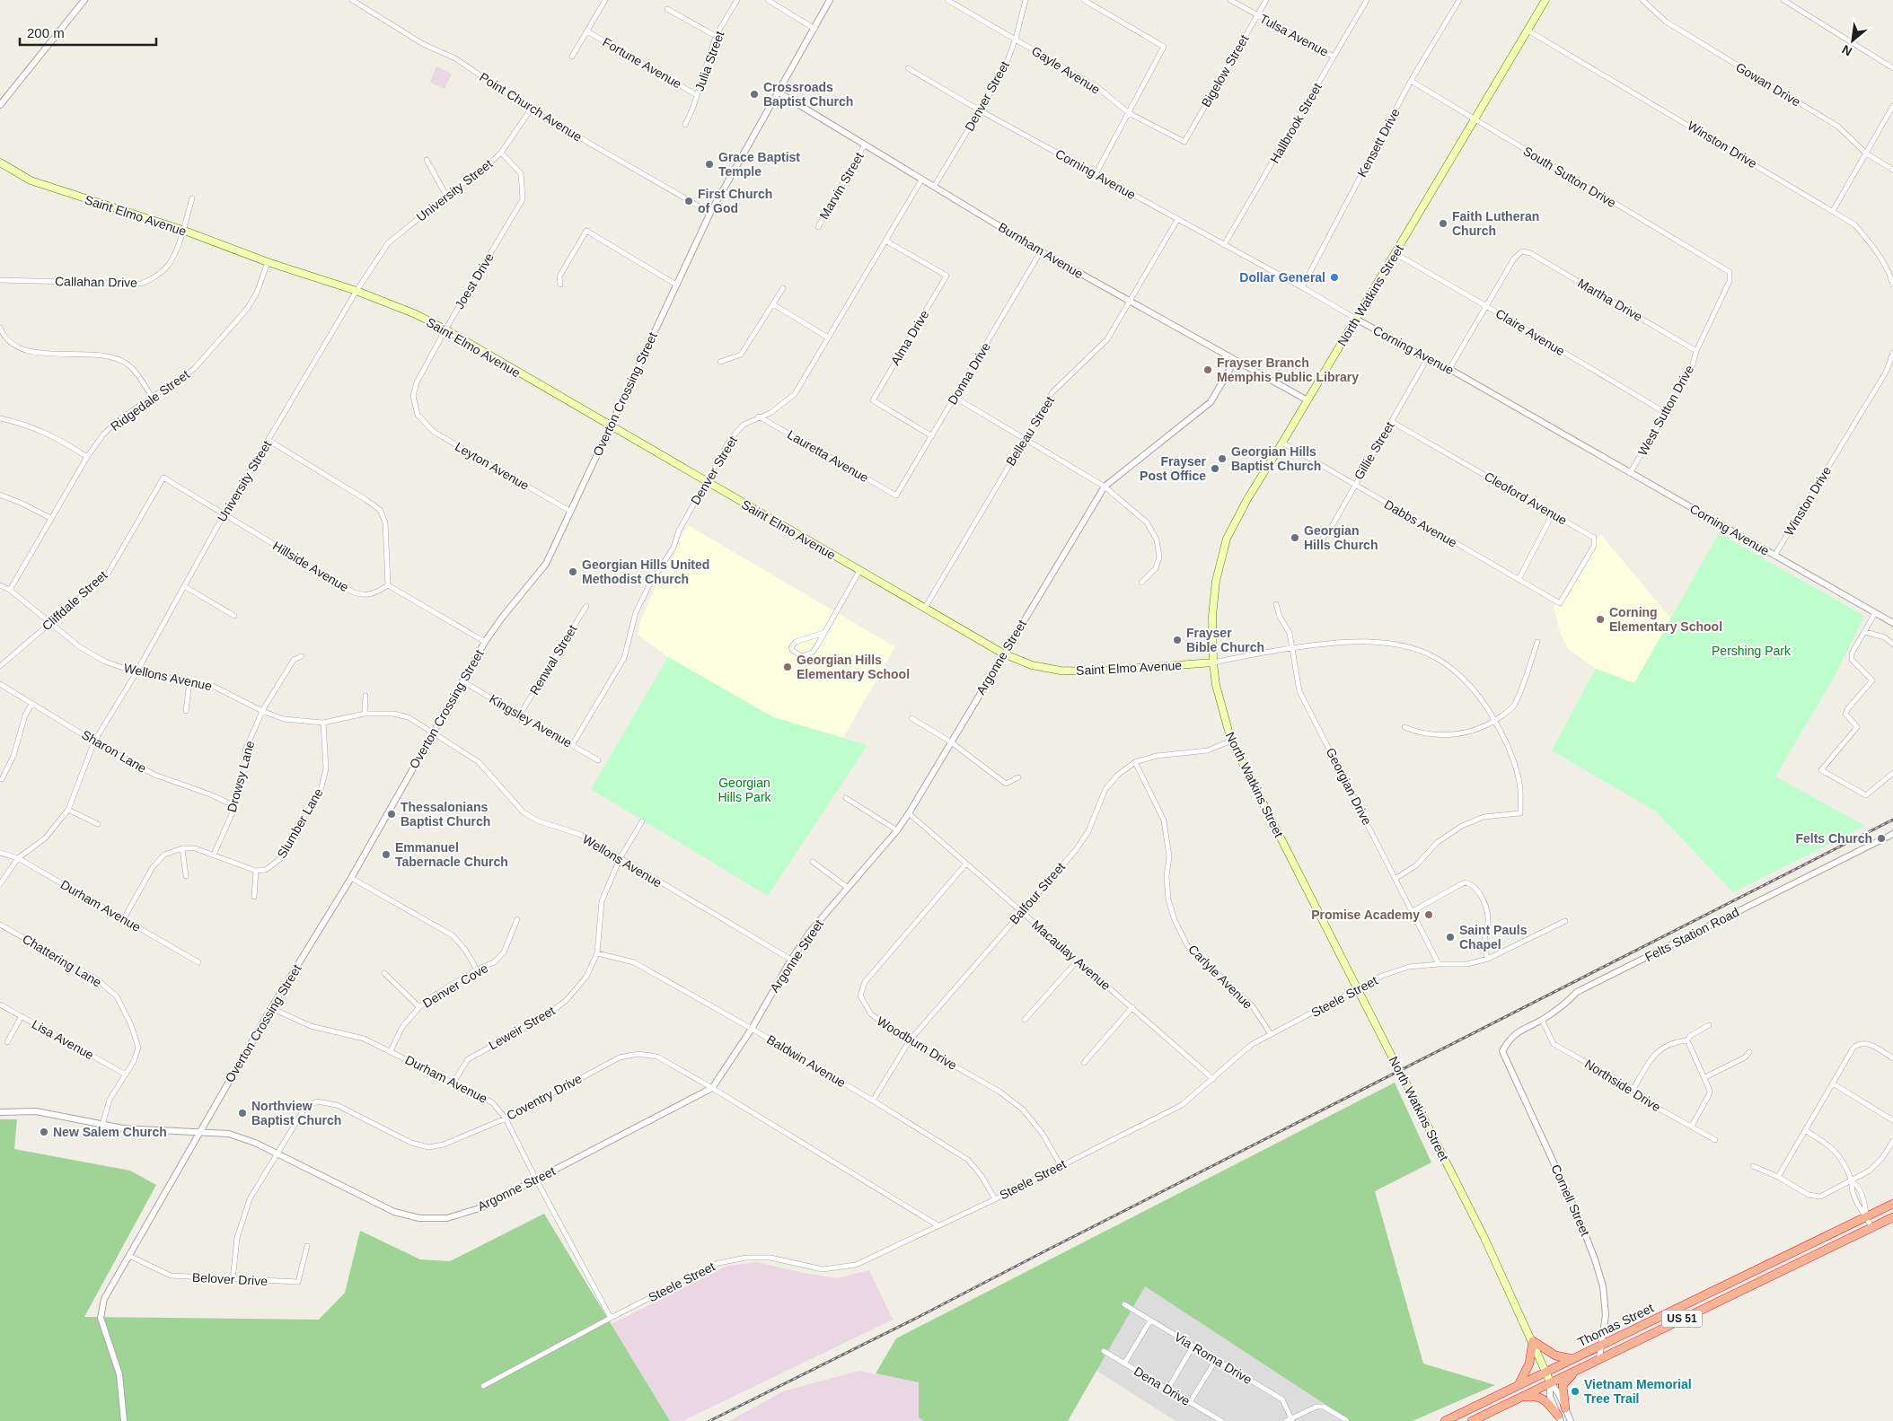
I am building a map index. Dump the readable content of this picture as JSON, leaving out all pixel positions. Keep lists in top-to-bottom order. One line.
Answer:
{"streets":{"highway":["US 51","Thomas Street"],"main road":["Saint Elmo Avenue","North Watkins Street"],"street":["Tulsa Avenue","Julia Street","Fortune Avenue","Gayle Avenue","Bigelow Street","Gowan Drive","Denver Street","Point Church Avenue","Hallbrook Street","Kensett Drive","Winston Drive","Corning Avenue","South Sutton Drive","Marvin Street","University Street","Burnham Avenue","Joest Drive","Callahan Drive","Martha Drive","Claire Avenue","Alma Drive","Donna Drive","Overton Crossing Street","Ridgedale Street","West Sutton Drive","Belleau Street","Gillie Street","Lauretta Avenue","Leyton Avenue","Cleoford Avenue","Dabbs Avenue","Hillside Avenue","Cliffdale Street","Argonne Street","Renwal Street","Wellons Avenue","Kingsley Avenue","Sharon Lane","Drowsy Lane","Georgian Drive","Slumber Lane","Balfour Street","Durham Avenue","Felts Station Road","Macaulay Avenue","Chattering Lane","Carlyle Avenue","Denver Cove","Steele Street","Leweir Street","Lisa Avenue","Woodburn Drive","Baldwin Avenue","Northside Drive","Coventry Drive","Cornell Street","Belover Drive","Via Roma Drive","Dena Drive"]},"crossings":[["Tulsa Avenue","Bigelow Street"],["Tulsa Avenue","Hallbrook Street"],["Julia Street","Fortune Avenue"],["Gayle Avenue","Bigelow Street"],["Gayle Avenue","Denver Street"],["Denver Street","Corning Avenue"],["Denver Street","Saint Elmo Avenue"],["Denver Street","Burnham Avenue"],["Denver Street","Alma Drive"],["Denver Street","Lauretta Avenue"],["Denver Street","Kingsley Avenue"],["Point Church Avenue","University Street"],["Point Church Avenue","Overton Crossing Street"],["Hallbrook Street","Corning Avenue"],["Kensett Drive","Corning Avenue"],["Kensett Drive","South Sutton Drive"],["Winston Drive","Corning Avenue"],["Winston Drive","North Watkins Street"],["Corning Avenue","North Watkins Street"],["Corning Avenue","West Sutton Drive"],["Corning Avenue","Belleau Street"],["Corning Avenue","Gillie Street"],["South Sutton Drive","North Watkins Street"],["South Sutton Drive","West Sutton Drive"],["Marvin Street","Burnham Avenue"],["University Street","Saint Elmo Avenue"],["University Street","Joest Drive"],["University Street","Hillside Avenue"],["University Street","Wellons Avenue"],["University Street","Sharon Lane"],["University Street","Durham Avenue"],["Saint Elmo Avenue","Joest Drive"],["Saint Elmo Avenue","Callahan Drive"],["Saint Elmo Avenue","North Watkins Street"],["Saint Elmo Avenue","Overton Crossing Street"],["Saint Elmo Avenue","Ridgedale Street"],["Saint Elmo Avenue","Belleau Street"],["Saint Elmo Avenue","Argonne Street"],["Saint Elmo Avenue","Georgian Drive"],["Burnham Avenue","North Watkins Street"],["Burnham Avenue","Donna Drive"],["Burnham Avenue","Overton Crossing Street"],["Burnham Avenue","Belleau Street"],["Burnham Avenue","Argonne Street"],["Joest Drive","Leyton Avenue"],["North Watkins Street","Claire Avenue"],["North Watkins Street","Dabbs Avenue"],["North Watkins Street","Balfour Street"],["North Watkins Street","Steele Street"],["North Watkins Street","Thomas Street"],["Martha Drive","Claire Avenue"],["Martha Drive","West Sutton Drive"],["Claire Avenue","West Sutton Drive"],["Alma Drive","Donna Drive"],["Donna Drive","Lauretta Avenue"],["Overton Crossing Street","Leyton Avenue"],["Overton Crossing Street","Argonne Street"],["Overton Crossing Street","Wellons Avenue"],["Overton Crossing Street","Kingsley Avenue"],["Overton Crossing Street","Durham Avenue"],["Overton Crossing Street","Belover Drive"],["Ridgedale Street","Wellons Avenue"],["Gillie Street","Cleoford Avenue"],["Gillie Street","Dabbs Avenue"],["Cleoford Avenue","Dabbs Avenue"],["Hillside Avenue","Cliffdale Street"],["Cliffdale Street","Wellons Avenue"],["Argonne Street","Wellons Avenue"],["Argonne Street","Durham Avenue"],["Argonne Street","Macaulay Avenue"],["Argonne Street","Chattering Lane"],["Argonne Street","Baldwin Avenue"],["Argonne Street","Coventry Drive"],["Renwal Street","Kingsley Avenue"],["Wellons Avenue","Drowsy Lane"],["Wellons Avenue","Slumber Lane"],["Wellons Avenue","Leweir Street"],["Sharon Lane","Drowsy Lane"],["Georgian Drive","Steele Street"],["Balfour Street","Macaulay Avenue"],["Balfour Street","Carlyle Avenue"],["Balfour Street","Woodburn Drive"],["Balfour Street","Baldwin Avenue"],["Durham Avenue","Denver Cove"],["Durham Avenue","Steele Street"],["Durham Avenue","Leweir Street"],["Durham Avenue","Coventry Drive"],["Felts Station Road","Northside Drive"],["Felts Station Road","Cornell Street"],["Macaulay Avenue","Steele Street"],["Macaulay Avenue","Woodburn Drive"],["Chattering Lane","Lisa Avenue"],["Carlyle Avenue","Steele Street"],["Steele Street","Woodburn Drive"],["Steele Street","Baldwin Avenue"],["Steele Street","Coventry Drive"],["Leweir Street","Baldwin Avenue"],["Coventry Drive","Belover Drive"],["Cornell Street","Thomas Street"]],"parks":["Pershing Park","Georgian Hills Park"],"places":["Crossroads Baptist Church","Grace Baptist Temple","First Church of God","Faith Lutheran Church","Dollar General","Frayser Branch Memphis Public Library","Georgian Hills Baptist Church","Frayser Post Office","Georgian Hills Church","Georgian Hills United Methodist Church","Corning Elementary School","Frayser Bible Church","Georgian Hills Elementary School","Thessalonians Baptist Church","Felts Church","Emmanuel Tabernacle Church","Promise Academy","Saint Pauls Chapel","Northview Baptist Church","New Salem Church","Vietnam Memorial Tree Trail"],"scale_bar":"200 m","north":"bottom left"}
